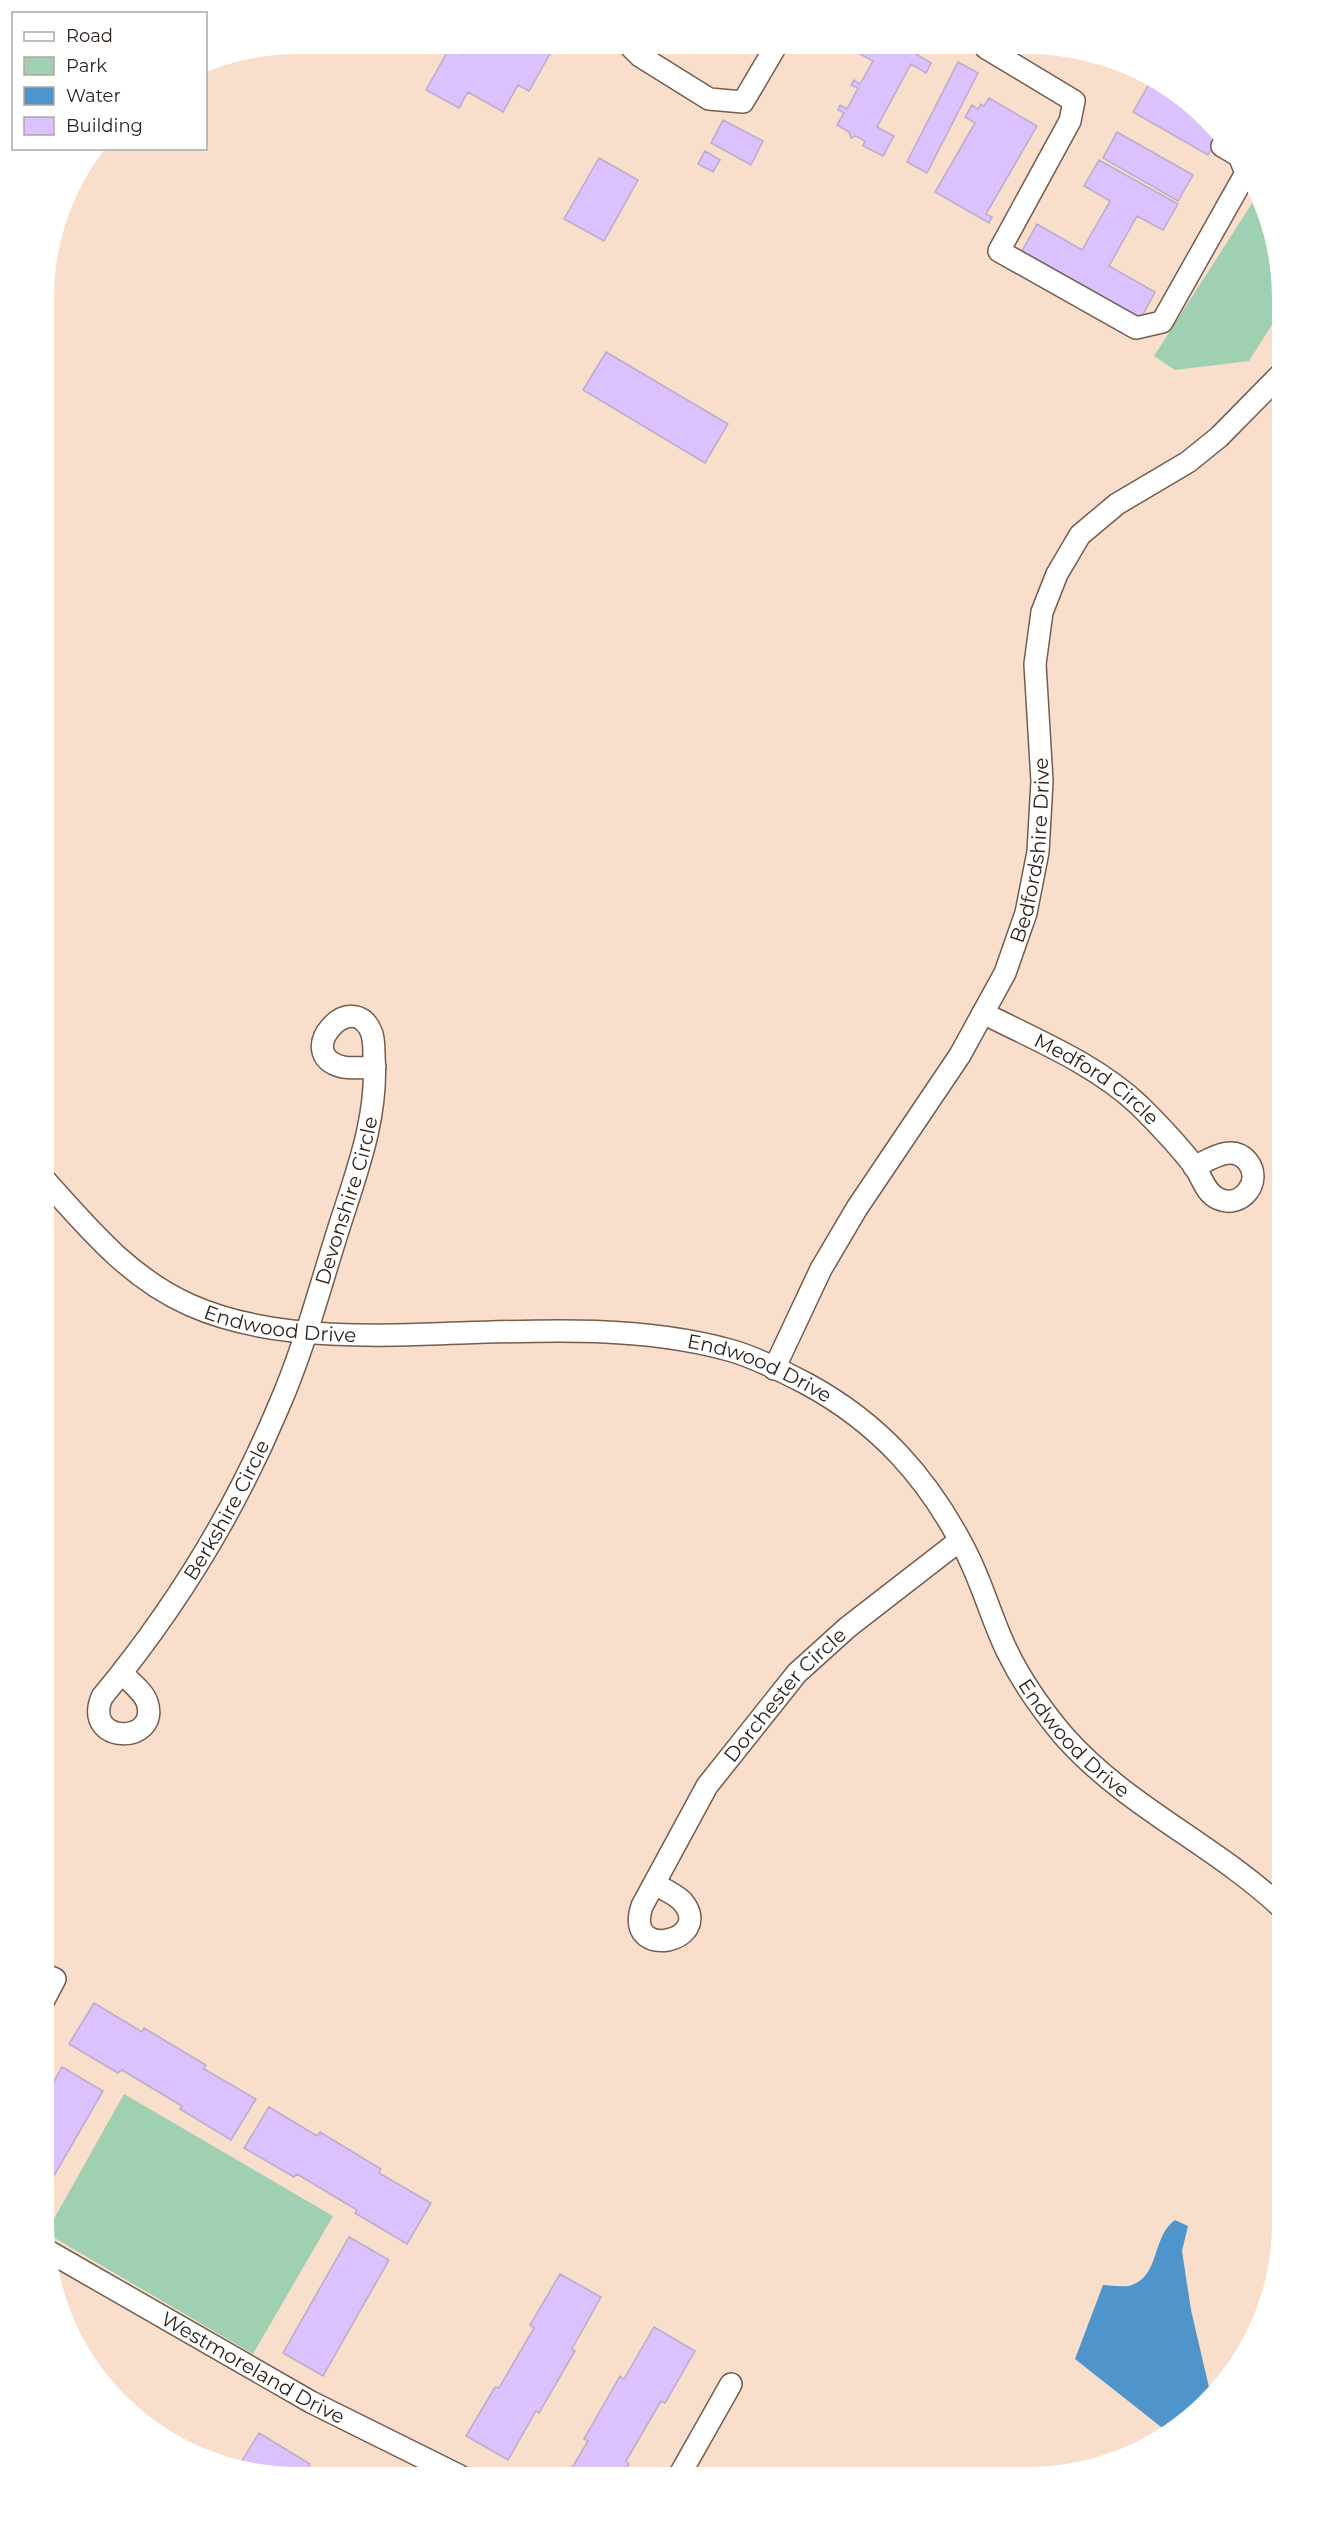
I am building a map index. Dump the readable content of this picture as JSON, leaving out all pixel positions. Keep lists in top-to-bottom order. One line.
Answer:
{"streets":{"street":["Bedfordshire Drive","Medford Circle","Devonshire Circle","Endwood Drive","Berkshire Circle","Dorchester Circle","Westmoreland Drive"]},"crossings":[["Bedfordshire Drive","Medford Circle"],["Bedfordshire Drive","Endwood Drive"],["Devonshire Circle","Endwood Drive"],["Devonshire Circle","Berkshire Circle"],["Endwood Drive","Berkshire Circle"],["Endwood Drive","Dorchester Circle"]],"legend":["Road","Park","Water","Building"]}
